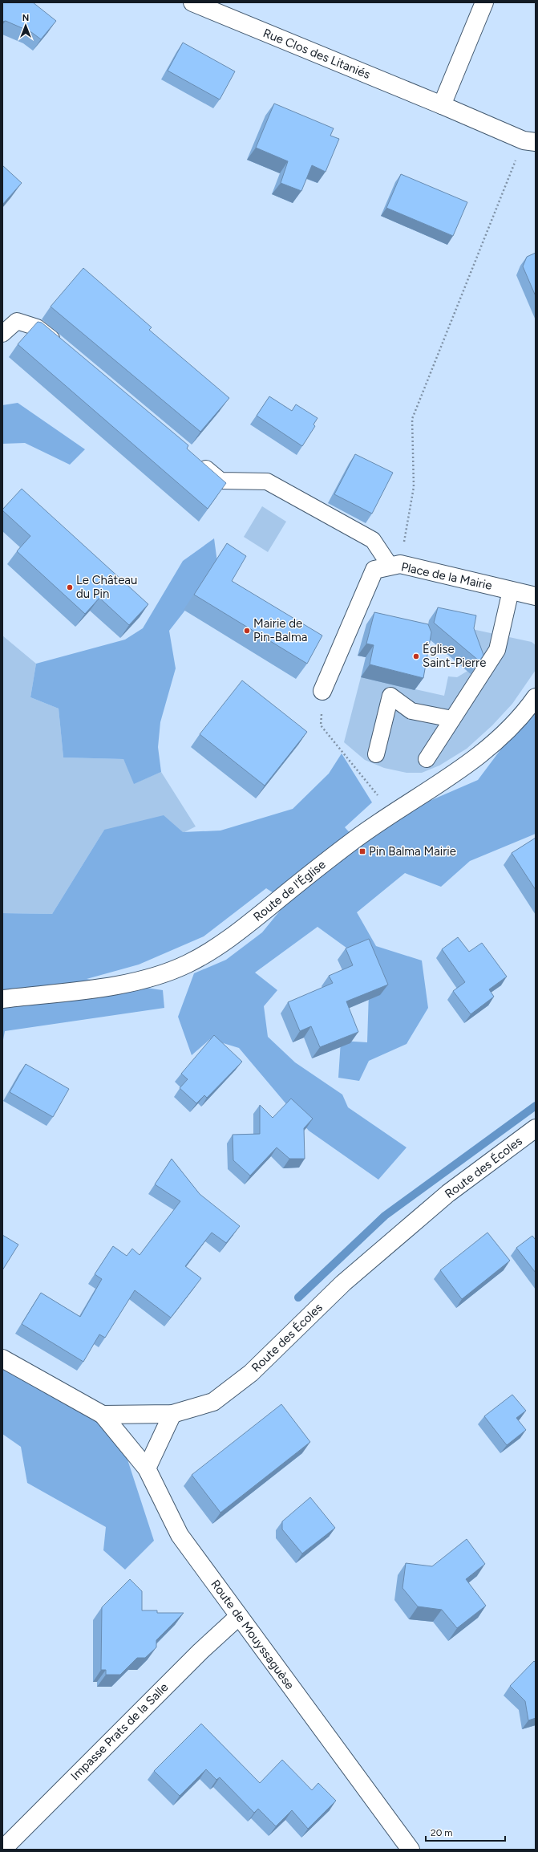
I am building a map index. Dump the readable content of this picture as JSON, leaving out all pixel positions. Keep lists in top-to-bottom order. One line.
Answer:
{"streets":{"street":["Rue Clos des Litaniés","Place de la Mairie","Route de l'Église","Route des Écoles","Route de Mouyssaguèse","Impasse Prats de la Salle"]},"crossings":[["Route des Écoles","Route de Mouyssaguèse"],["Route de Mouyssaguèse","Impasse Prats de la Salle"]],"places":{"other":["Le Château du Pin","Mairie de Pin-Balma","Église Saint-Pierre"],"transit":["Pin Balma Mairie"]},"scale_bar":"20 m","north":"top"}
